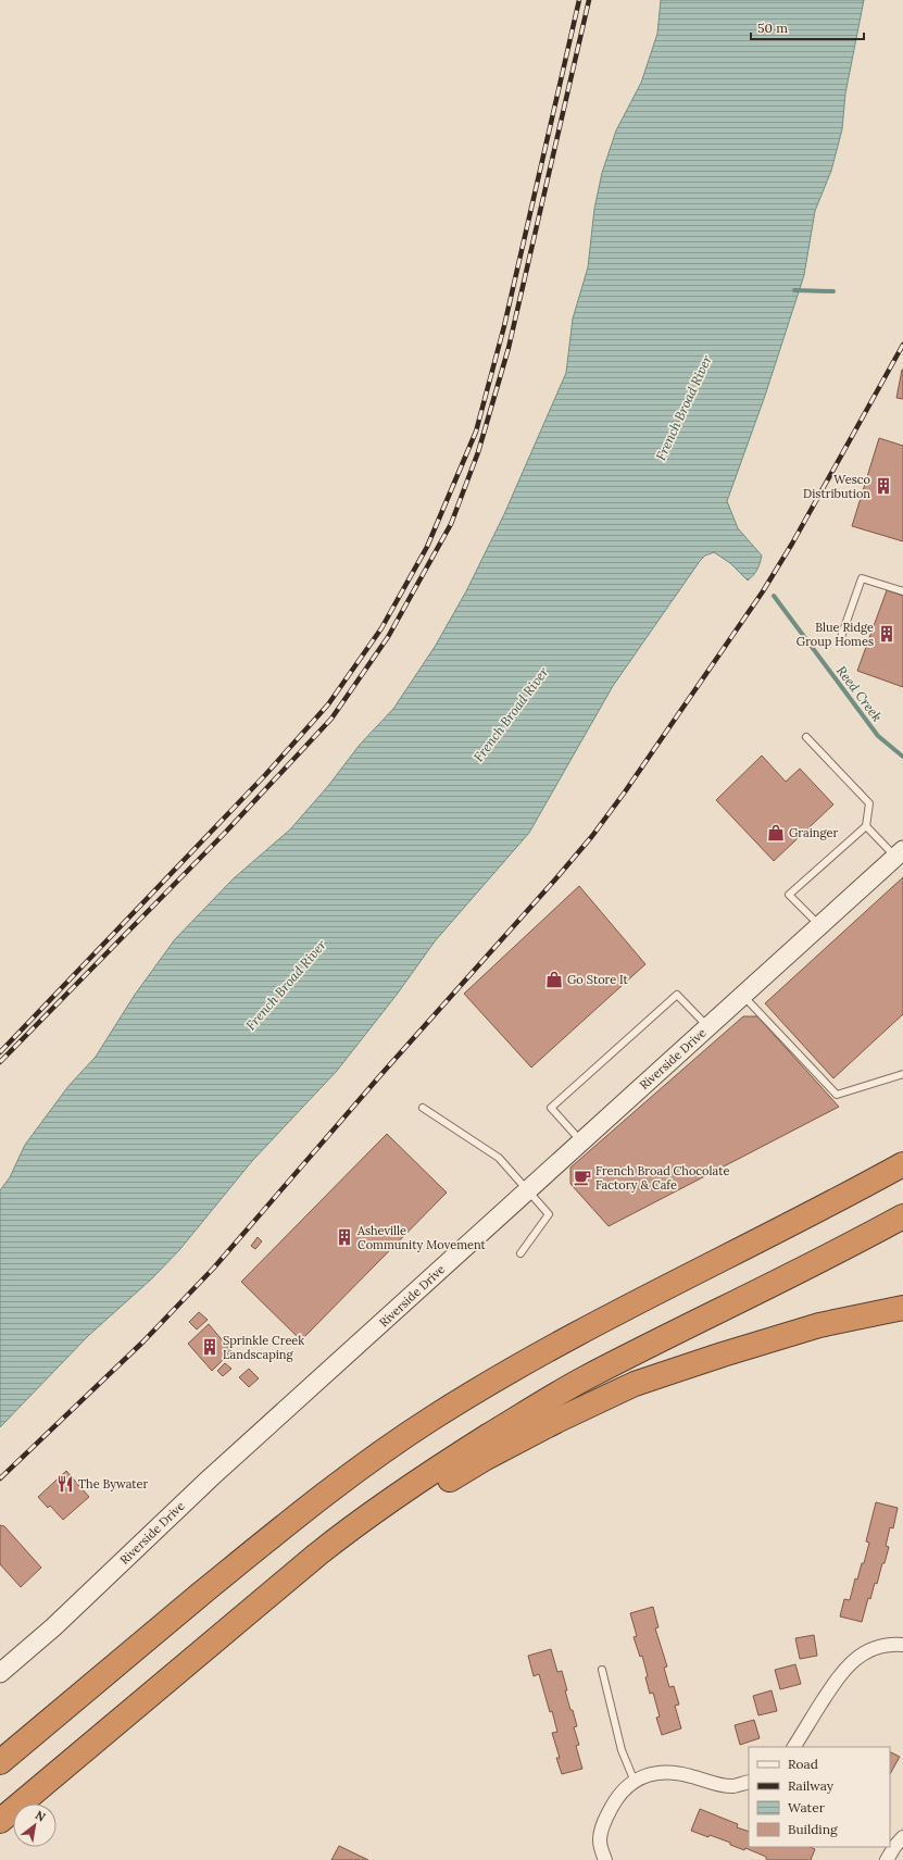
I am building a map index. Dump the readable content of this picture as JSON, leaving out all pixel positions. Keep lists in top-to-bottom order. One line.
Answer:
{"streets":{"main road":["Riverside Drive"]},"water":["French Broad River","Reed Creek"],"places":{"building":["Wesco Distribution","Blue Ridge Group Homes","Asheville Community Movement","Sprinkle Creek Landscaping"],"shop":["Grainger","Go Store It"],"cafe":["French Broad Chocolate Factory & Cafe"],"restaurant":["The Bywater"]},"legend":["Road","Railway","Water","Building"],"scale_bar":"50 m","north":"top right"}
